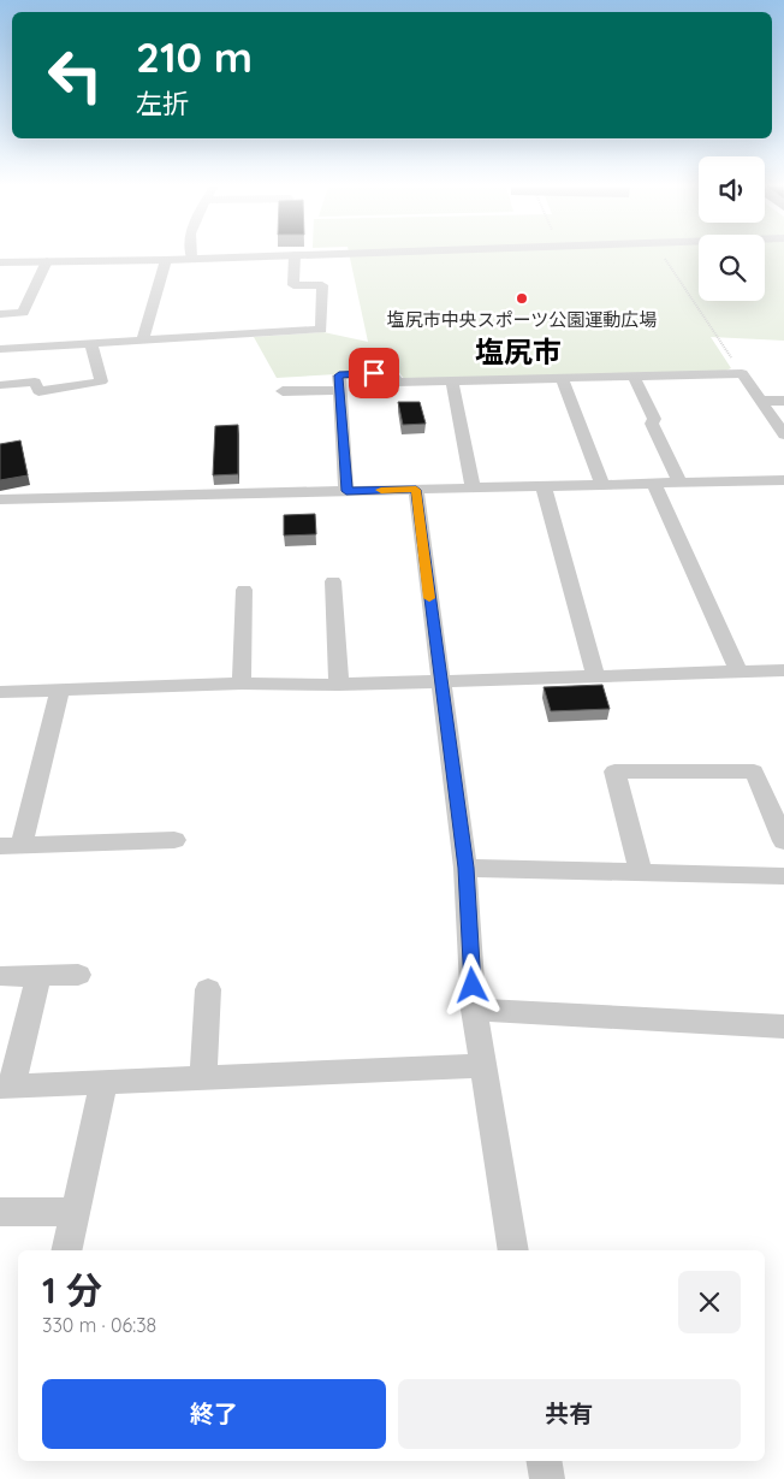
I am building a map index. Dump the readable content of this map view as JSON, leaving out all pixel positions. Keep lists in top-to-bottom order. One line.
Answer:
{"districts":["塩尻市"],"places":["塩尻市中央スポーツ公園運動広場"],"page":{"turn":["210 m","左折"],"heading":["1 分","330 m · 06:38"],"buttons":["終了","共有"]}}
